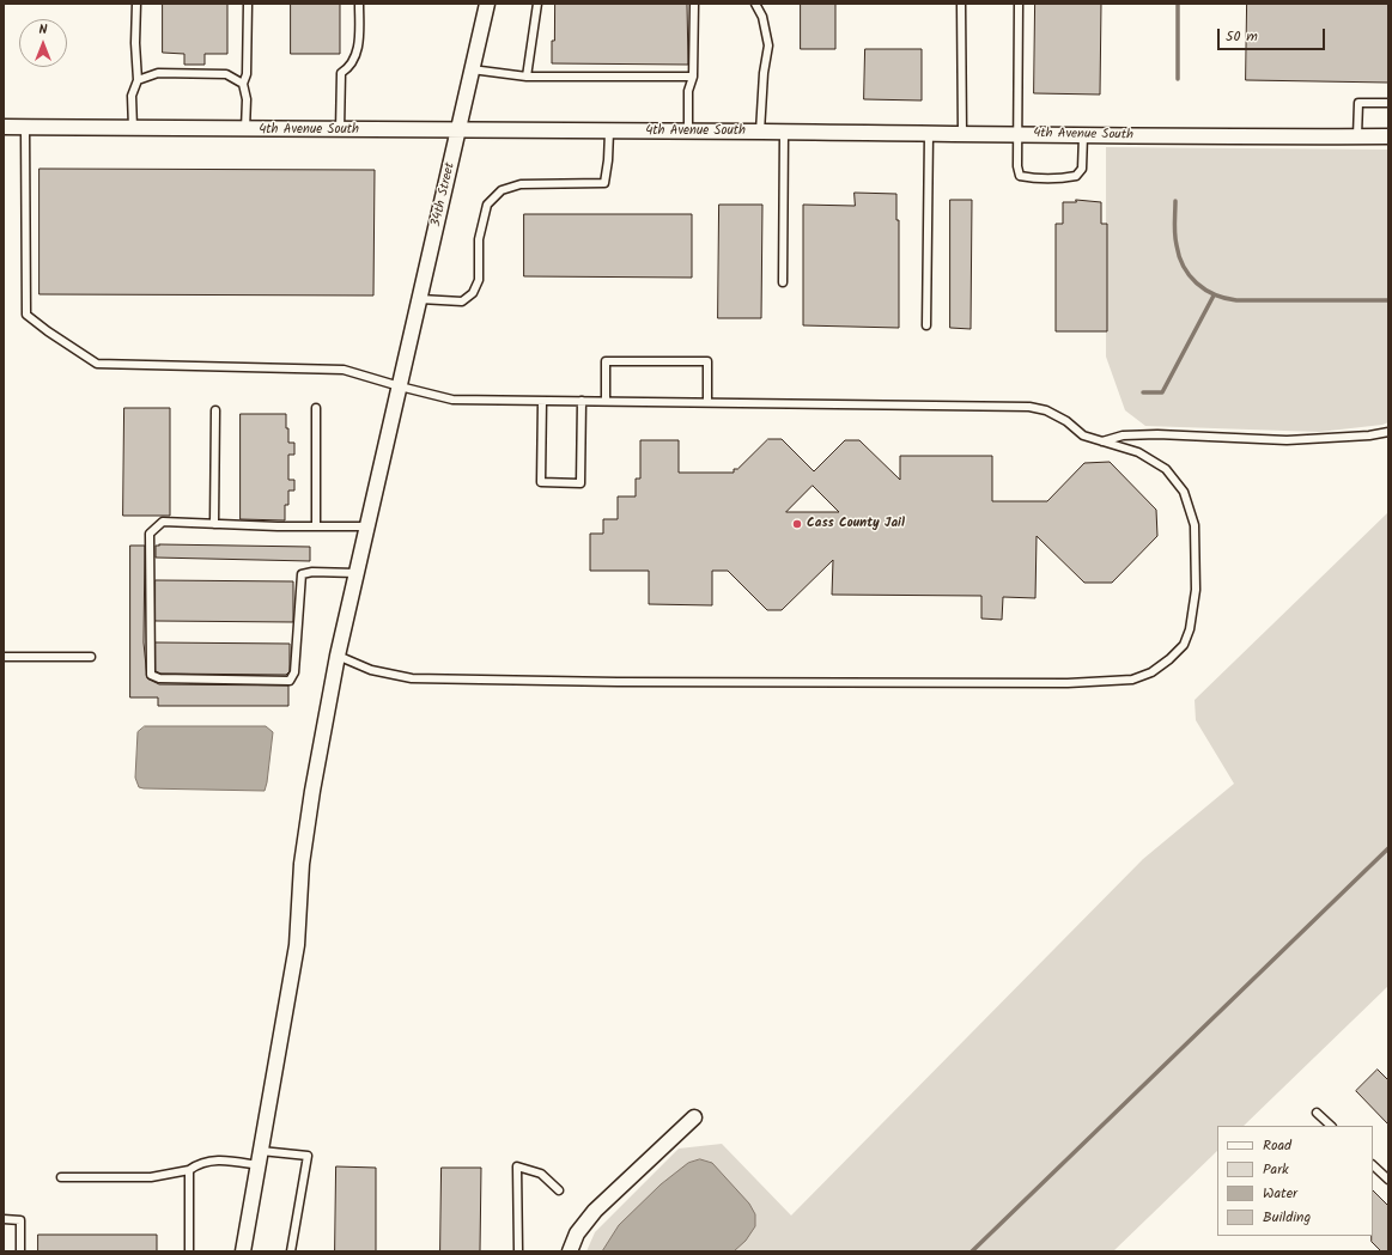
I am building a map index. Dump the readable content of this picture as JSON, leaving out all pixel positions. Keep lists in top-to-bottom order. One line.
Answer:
{"streets":{"street":["4th Avenue South","34th Street"]},"crossings":[["4th Avenue South","34th Street"]],"places":["Cass County Jail"],"legend":["Road","Park","Water","Building"],"scale_bar":"50 m","north":"top"}
